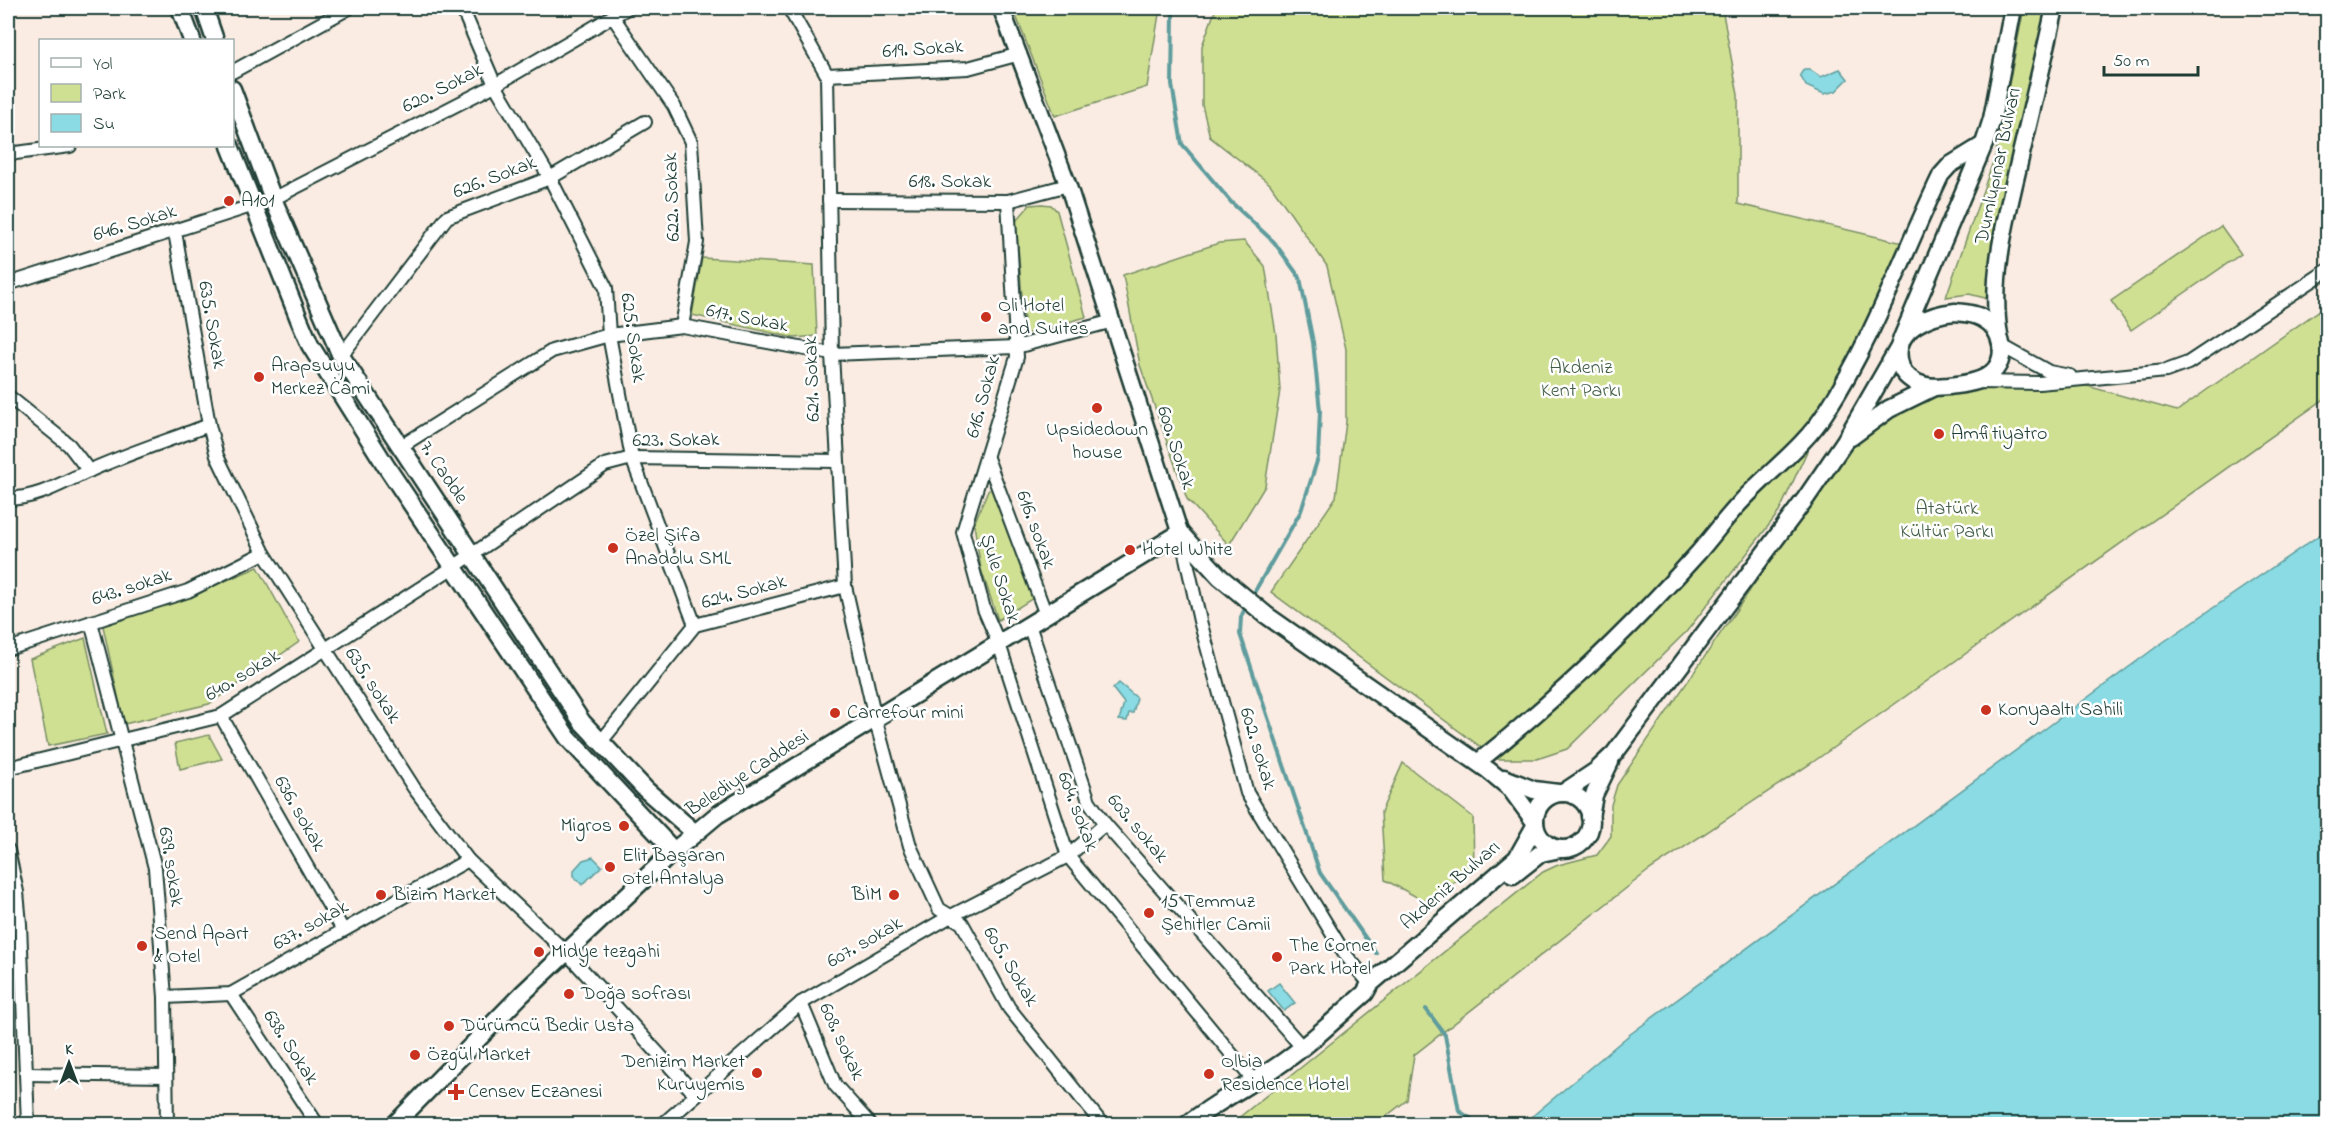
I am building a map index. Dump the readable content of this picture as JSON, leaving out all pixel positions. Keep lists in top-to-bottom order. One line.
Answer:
{"streets":{"main road":["Dumlupınar Bulvarı","600. Sokak","7. Cadde","Belediye Caddesi","Akdeniz Bulvarı"],"street":["619. Sokak","620. Sokak","626. Sokak","618. Sokak","622. Sokak","646. Sokak","617. Sokak","635. Sokak","625. Sokak","621. Sokak","616. Sokak","623. Sokak","616. sokak","Şule Sokak","643. sokak","624. Sokak","640. sokak","635. sokak","602. sokak","604. sokak","636. sokak","603. sokak","639. sokak","637. sokak","607. sokak","605. Sokak","608. sokak","638. Sokak"]},"crossings":[["619. Sokak","621. Sokak"],["619. Sokak","600. Sokak"],["620. Sokak","622. Sokak"],["620. Sokak","646. Sokak"],["620. Sokak","625. Sokak"],["620. Sokak","7. Cadde"],["626. Sokak","625. Sokak"],["626. Sokak","7. Cadde"],["618. Sokak","621. Sokak"],["618. Sokak","616. Sokak"],["618. Sokak","600. Sokak"],["622. Sokak","617. Sokak"],["646. Sokak","635. Sokak"],["646. Sokak","7. Cadde"],["617. Sokak","625. Sokak"],["617. Sokak","621. Sokak"],["617. Sokak","616. Sokak"],["617. Sokak","600. Sokak"],["617. Sokak","7. Cadde"],["635. Sokak","635. sokak"],["625. Sokak","623. Sokak"],["625. Sokak","624. Sokak"],["621. Sokak","623. Sokak"],["621. Sokak","624. Sokak"],["621. Sokak","Belediye Caddesi"],["621. Sokak","605. Sokak"],["616. Sokak","616. sokak"],["616. Sokak","Şule Sokak"],["623. Sokak","7. Cadde"],["623. Sokak","640. sokak"],["600. Sokak","602. sokak"],["600. Sokak","Belediye Caddesi"],["7. Cadde","624. Sokak"],["7. Cadde","640. sokak"],["7. Cadde","Belediye Caddesi"],["616. sokak","Şule Sokak"],["616. sokak","Belediye Caddesi"],["Şule Sokak","Belediye Caddesi"],["Şule Sokak","604. sokak"],["643. sokak","635. sokak"],["643. sokak","639. sokak"],["640. sokak","635. sokak"],["640. sokak","636. sokak"],["640. sokak","639. sokak"],["635. sokak","Belediye Caddesi"],["635. sokak","637. sokak"],["635. sokak","607. sokak"],["602. sokak","Belediye Caddesi"],["602. sokak","Akdeniz Bulvarı"],["Belediye Caddesi","604. sokak"],["Belediye Caddesi","603. sokak"],["Belediye Caddesi","605. Sokak"],["604. sokak","Akdeniz Bulvarı"],["604. sokak","607. sokak"],["636. sokak","637. sokak"],["603. sokak","Akdeniz Bulvarı"],["603. sokak","607. sokak"],["639. sokak","637. sokak"],["637. sokak","638. Sokak"],["607. sokak","605. Sokak"],["607. sokak","608. sokak"]],"parks":["Akdeniz Kent Parkı","Atatürk Kültür Parkı"],"places":{"other":["A101","Oli Hotel and Suites","Arapsuyu Merkez Cami","Upsidedown house","Amfitiyatro","Özel Şifa Anadolu SML","Hotel White","Konyaaltı Sahili","Carrefour mini","Migros","Elit Başaran Otel Antalya","Bizim Market","BİM","15 Temmuz Şehitler Camii","Send Apart & Otel","Midye tezgahi","The Corner Park Hotel","Doğa sofrası","Dürümcü Bedir Usta","Özgül Market","Denizim Market Kuruyemis","Olbia Residence Hotel"],"health":["Censev Eczanesi"]},"legend":["Yol","Park","Su"],"scale_bar":"50 m","north":"top"}
